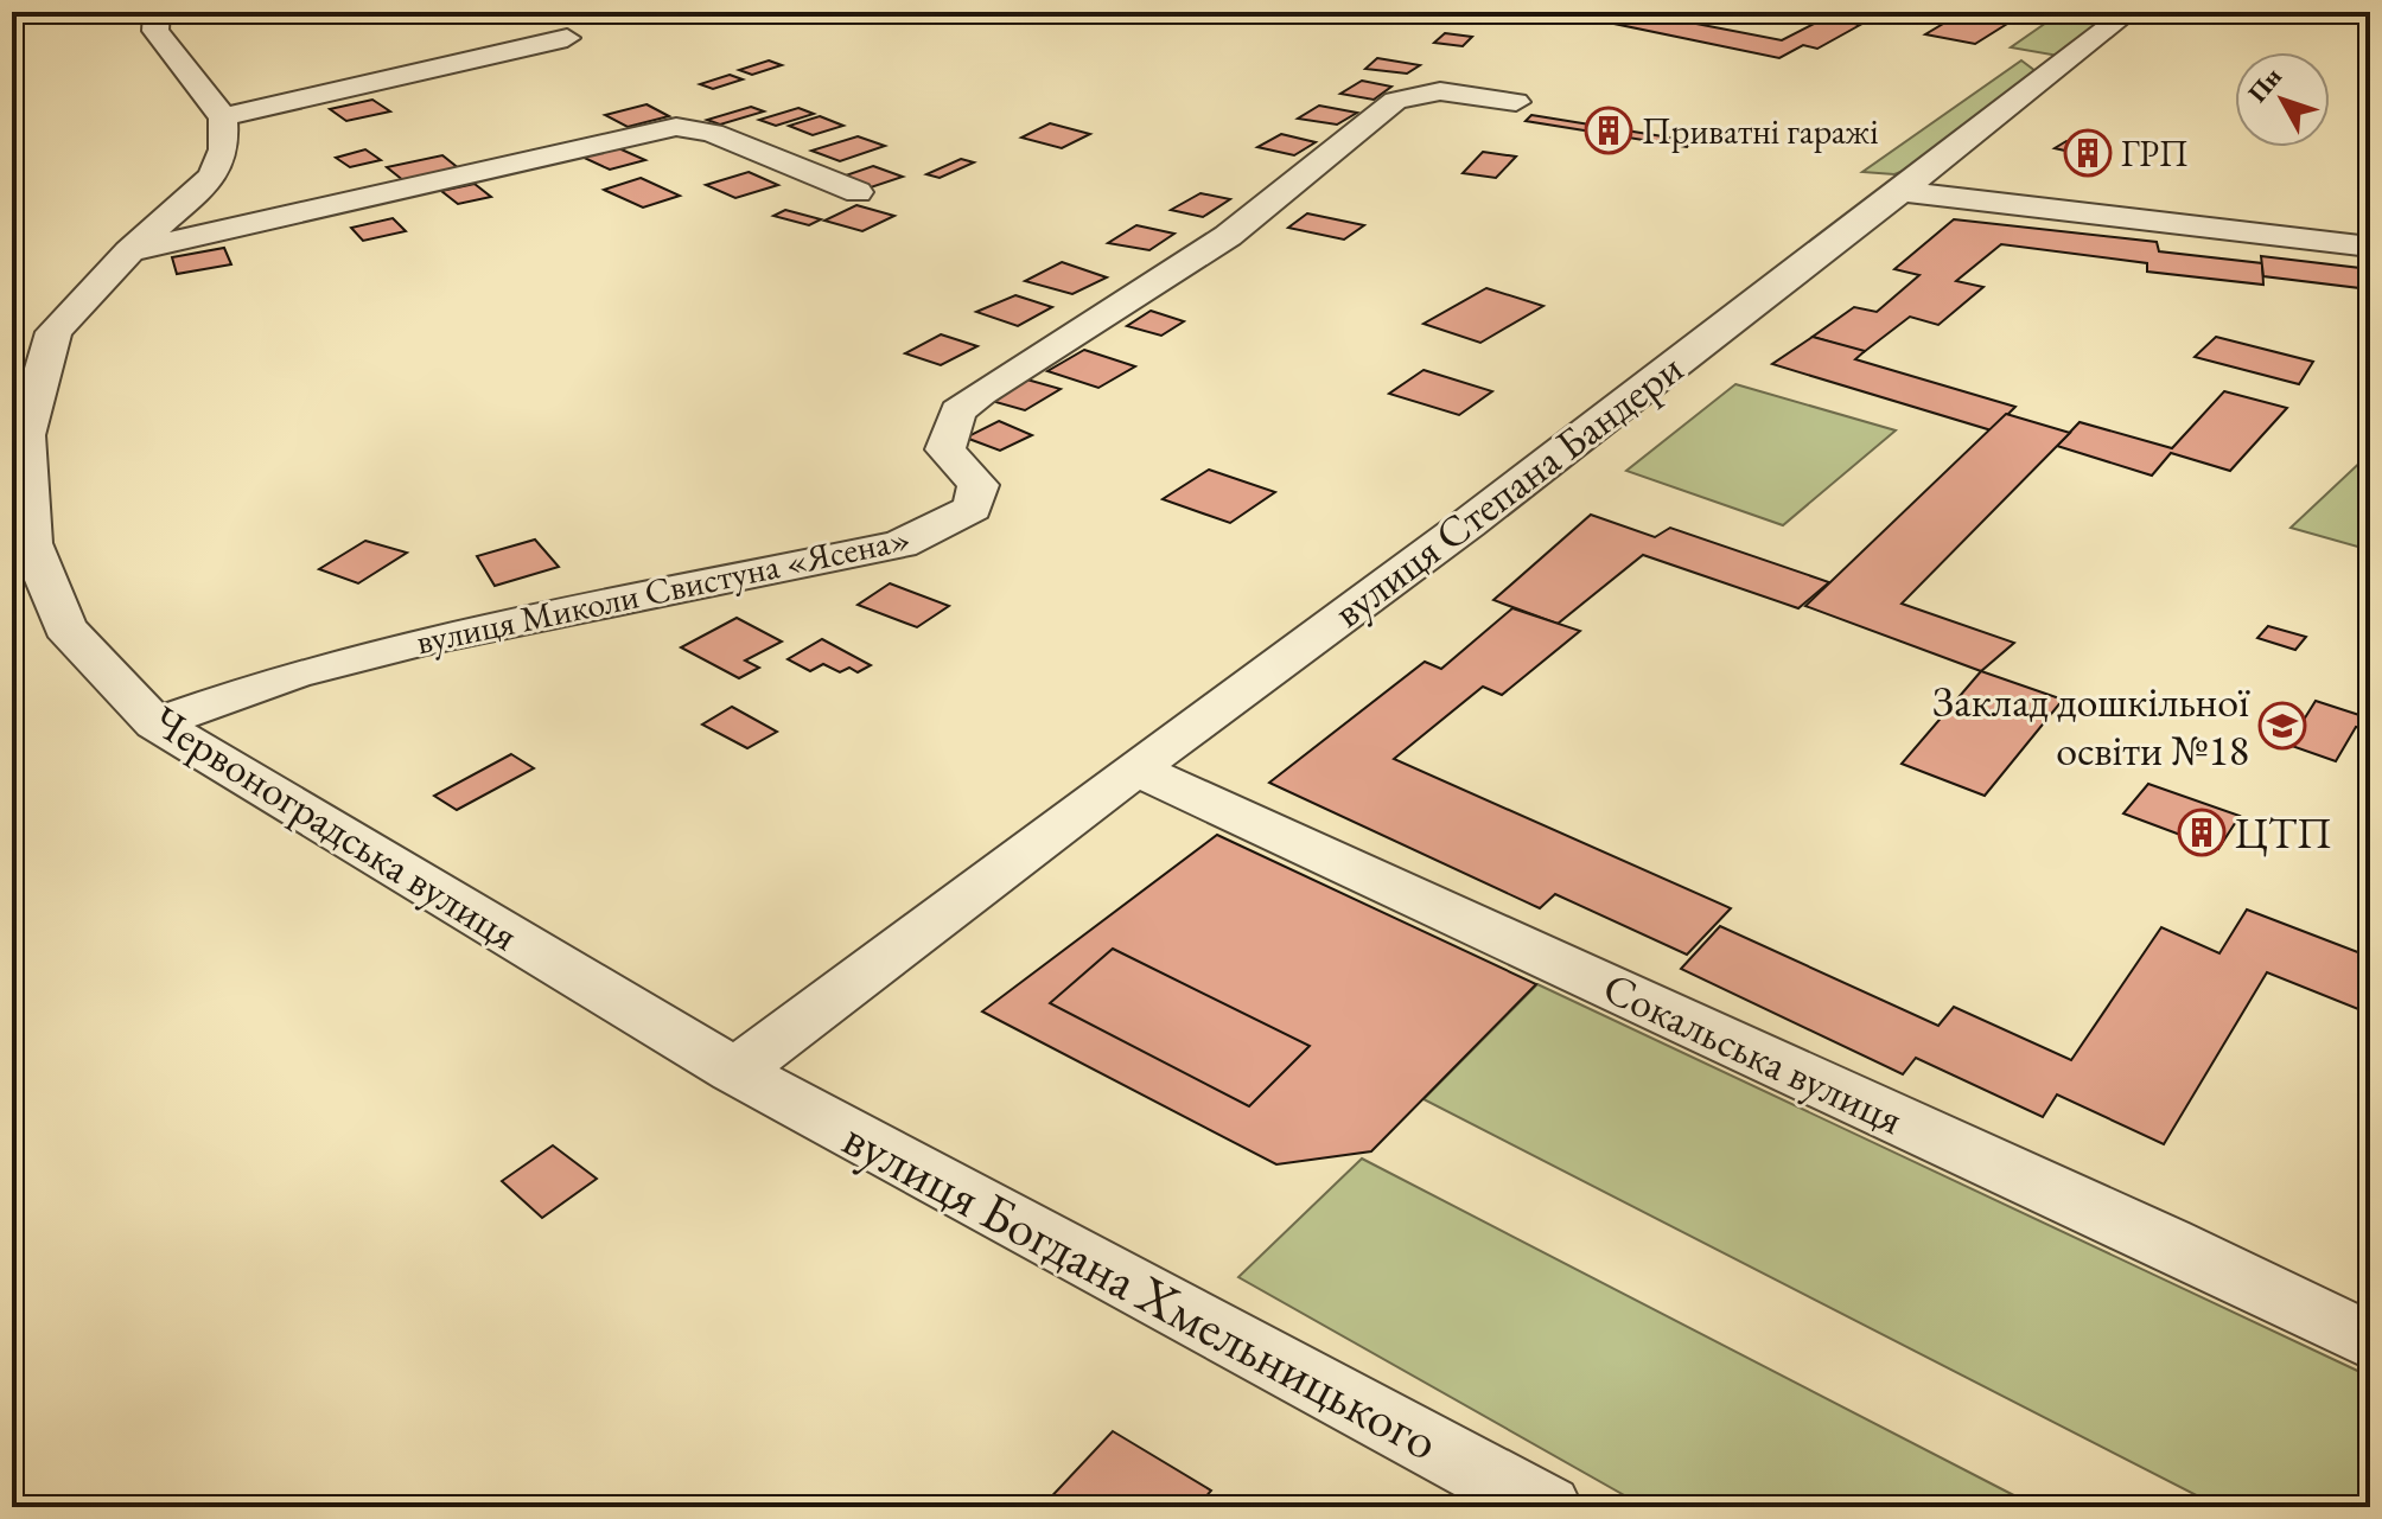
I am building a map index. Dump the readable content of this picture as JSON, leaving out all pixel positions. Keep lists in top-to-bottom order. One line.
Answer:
{"streets":{"street":["вулиця Степана Бандери","вулиця Миколи Свистуна «Ясена»","Червоноградська вулиця","Сокальська вулиця","вулиця Богдана Хмельницького"]},"crossings":[["вулиця Степана Бандери","Червоноградська вулиця"],["вулиця Степана Бандери","Сокальська вулиця"],["вулиця Степана Бандери","вулиця Богдана Хмельницького"],["вулиця Миколи Свистуна «Ясена»","Червоноградська вулиця"],["Червоноградська вулиця","вулиця Богдана Хмельницького"]],"places":{"building":["Приватні гаражі","ГРП","ЦТП"],"school or university":["Заклад дошкільної освіти №18"]},"north":"top left"}
